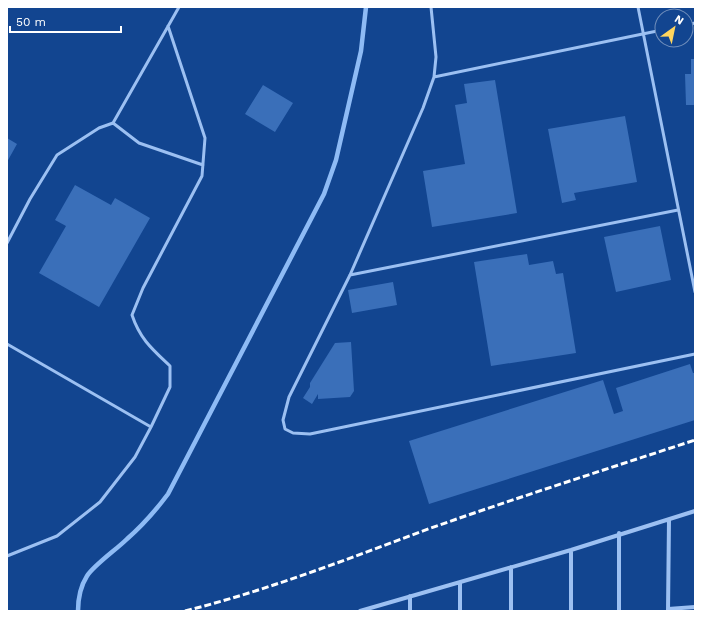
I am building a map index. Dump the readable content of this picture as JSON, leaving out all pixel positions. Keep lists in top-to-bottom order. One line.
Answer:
{"scale_bar":"50 m","north":"top right"}
